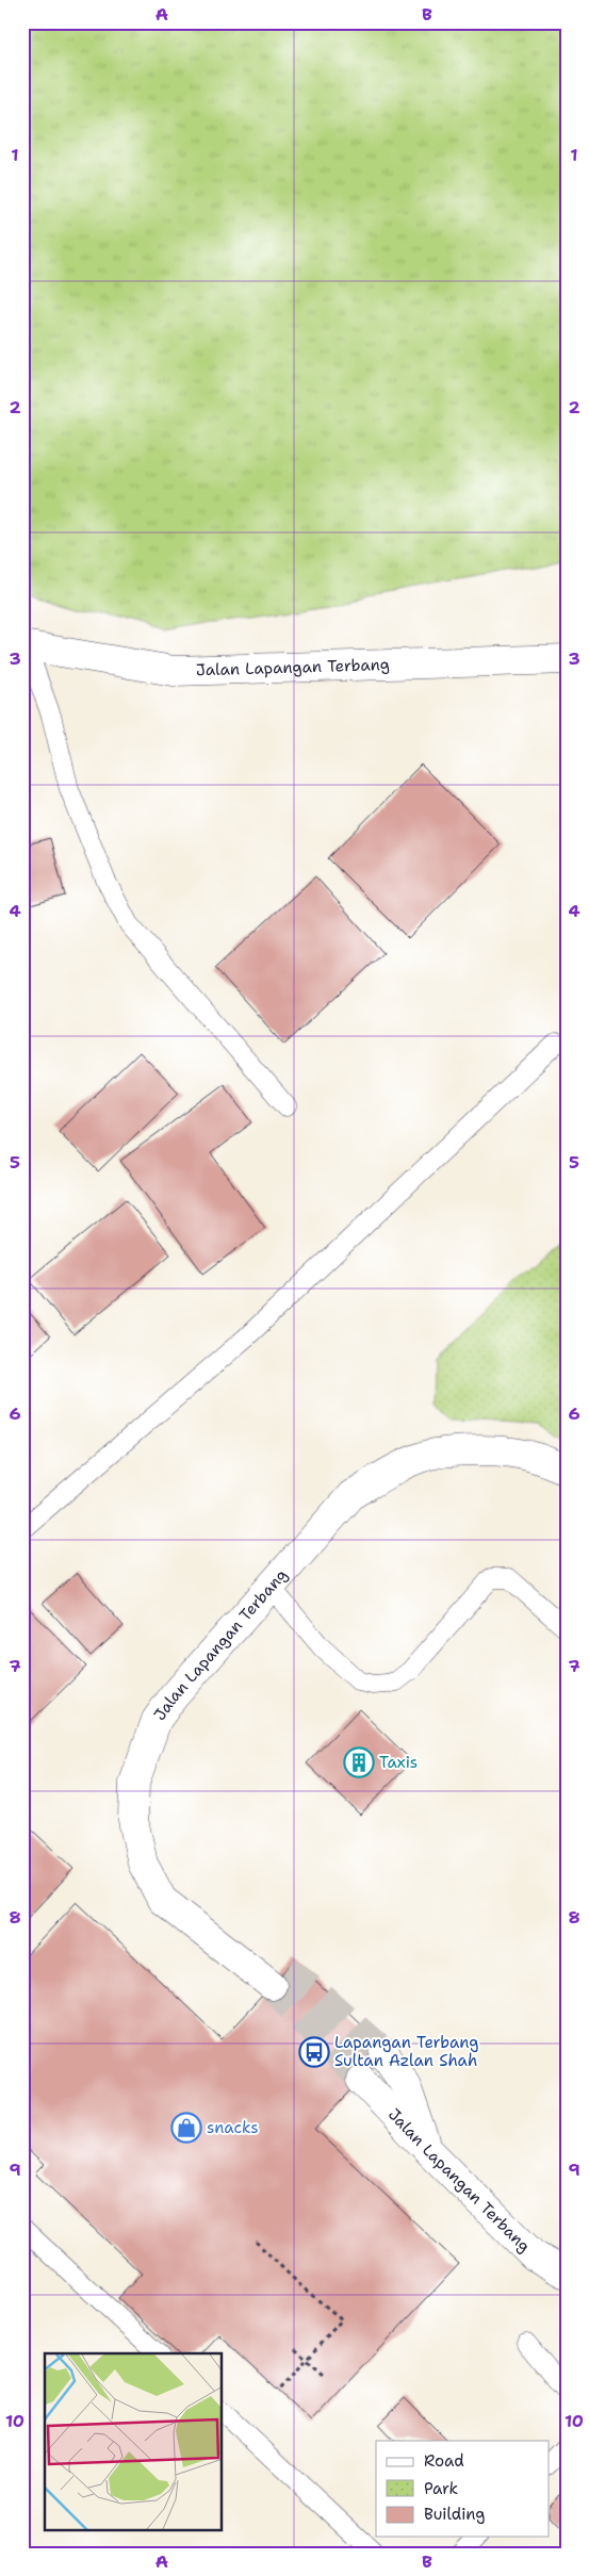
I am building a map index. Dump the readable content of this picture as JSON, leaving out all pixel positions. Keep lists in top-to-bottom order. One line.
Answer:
{"streets":{"street":["Jalan Lapangan Terbang"]},"places":{"building":["Taxis"],"bus stop":["Lapangan Terbang Sultan Azlan Shah"],"shop":["snacks"]},"legend":["Road","Park","Building"],"grid":{"columns":["A","B"],"rows":["1","2","3","4","5","6","7","8","9","10"]}}
